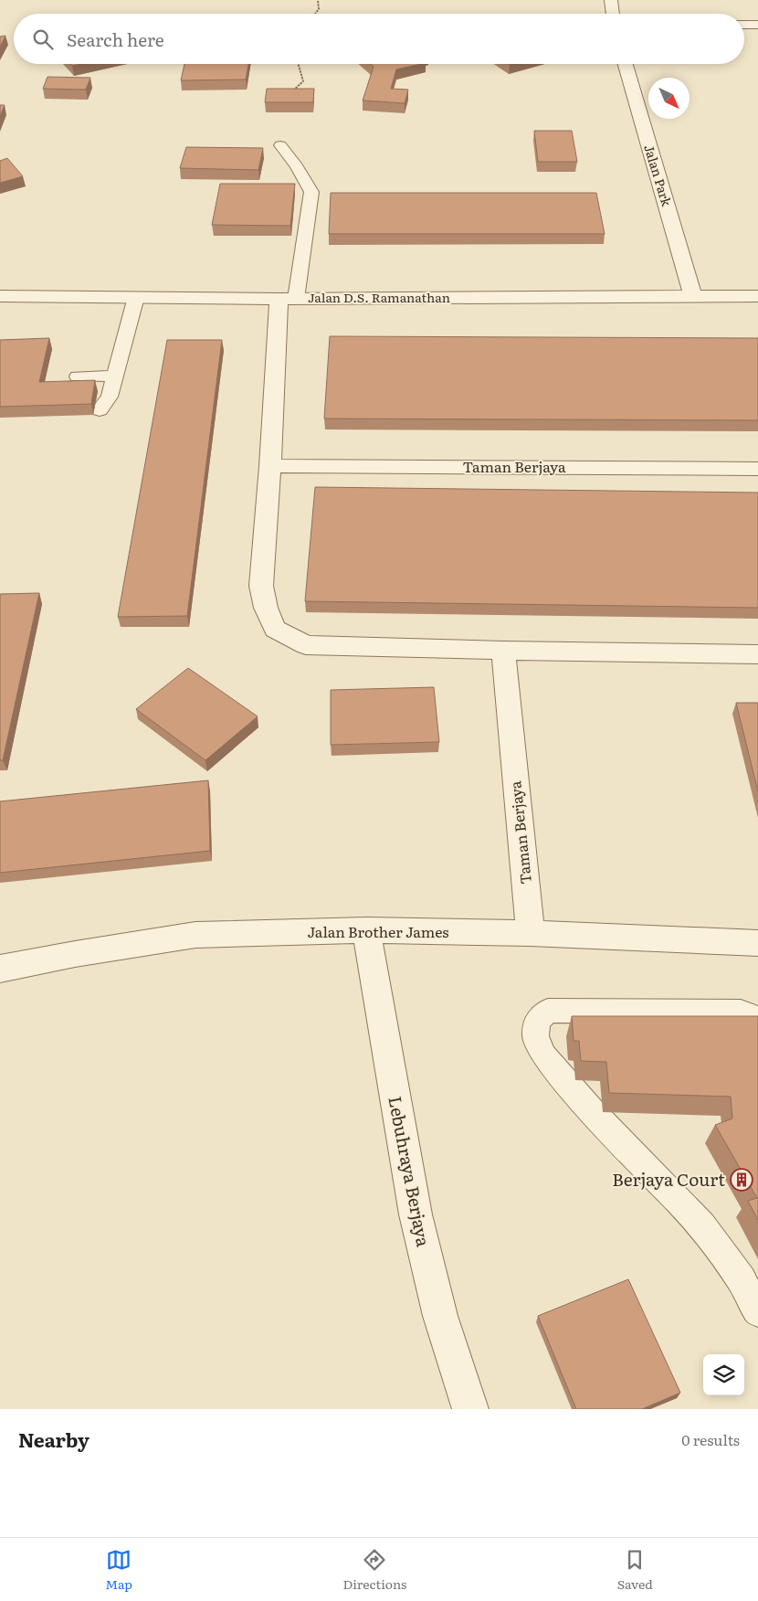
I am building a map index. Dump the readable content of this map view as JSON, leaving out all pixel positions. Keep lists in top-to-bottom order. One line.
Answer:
{"streets":{"street":["Jalan Park","Jalan D.S. Ramanathan","Taman Berjaya","Jalan Brother James","Lebuhraya Berjaya"]},"crossings":[["Jalan Park","Jalan D.S. Ramanathan"],["Taman Berjaya","Jalan Brother James"],["Jalan Brother James","Lebuhraya Berjaya"]],"places":{"building":["Berjaya Court"]},"north":"bottom right","page":{"search":"Search here","heading":["Nearby","0 results"],"nav":["Map","Directions","Saved"]}}
